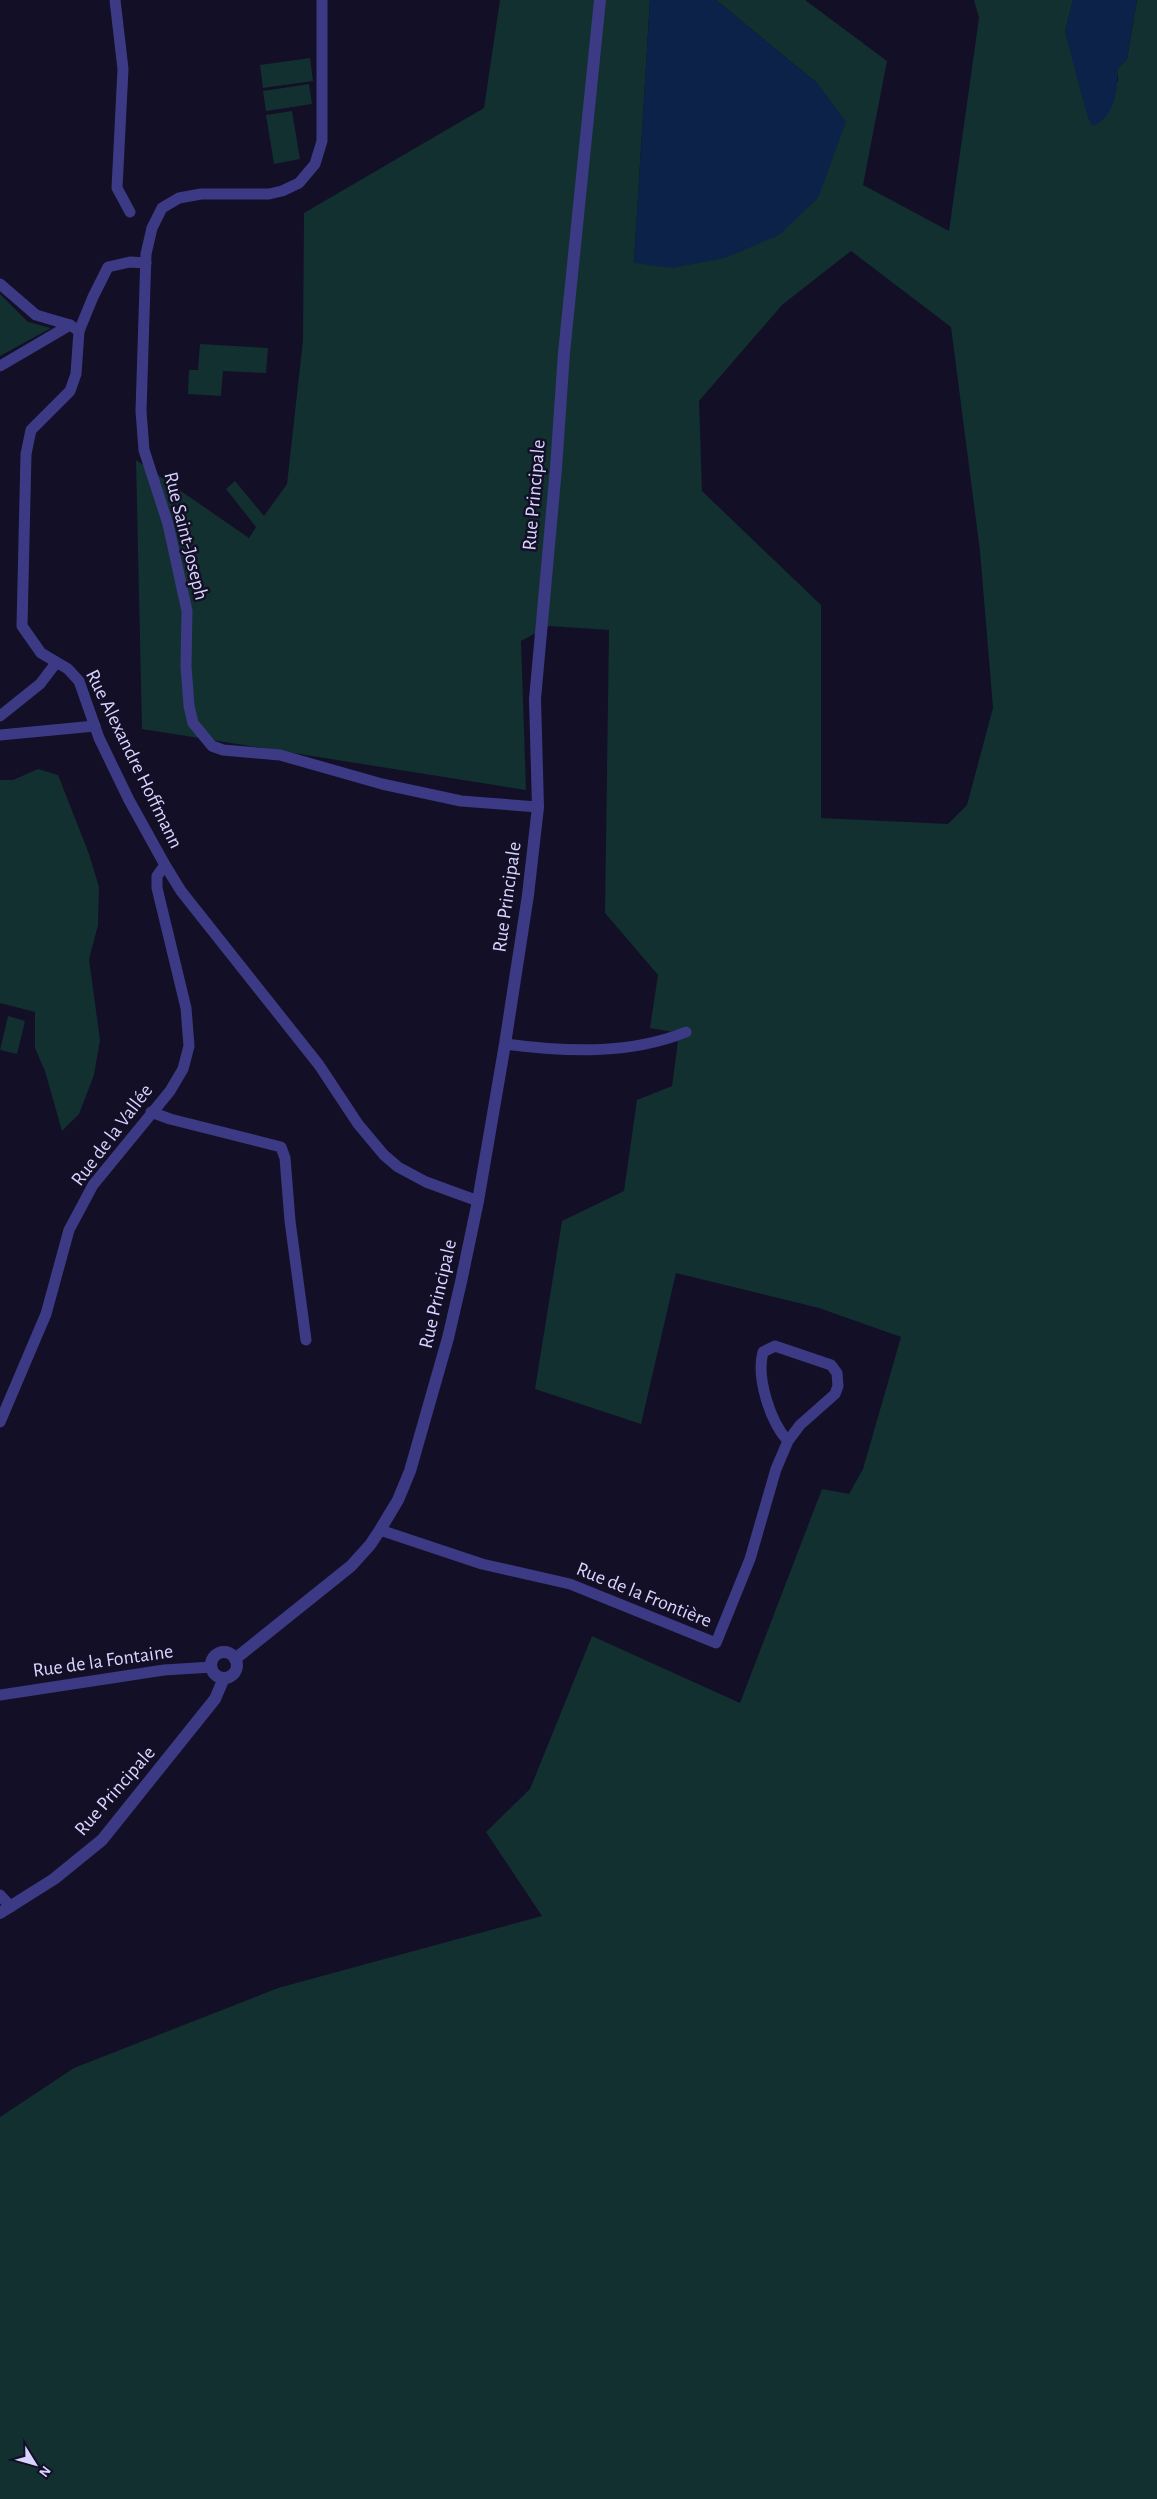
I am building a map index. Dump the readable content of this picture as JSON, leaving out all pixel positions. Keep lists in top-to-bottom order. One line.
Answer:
{"streets":{"street":["Rue Principale","Rue Saint-Joseph","Rue Alexandre Hoffmann","Rue de la Vallée","Rue de la Frontière","Rue de la Fontaine"]},"crossings":[["Rue Principale","Rue Saint-Joseph"],["Rue Principale","Rue Alexandre Hoffmann"],["Rue Principale","Rue de la Frontière"],["Rue Principale","Rue de la Fontaine"],["Rue Saint-Joseph","Rue Alexandre Hoffmann"],["Rue Alexandre Hoffmann","Rue de la Vallée"]],"north":"bottom right"}
